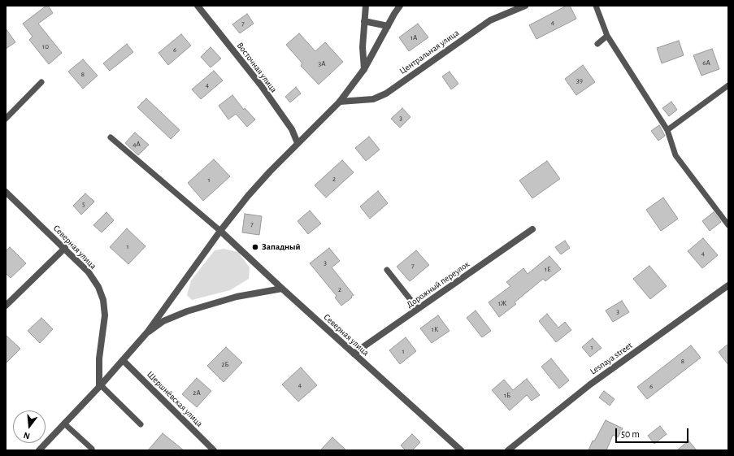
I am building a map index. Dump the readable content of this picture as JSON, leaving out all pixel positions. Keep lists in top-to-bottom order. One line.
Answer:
{"streets":{"street":["Центральная улица","Восточная улица","Северная улица","Дорожный переулок","Lesnaya street","Шершнёвская улица"]},"crossings":[["Северная улица","Дорожный переулок"]],"places":["Западный"],"house_numbers":["4","7","1А","10","6","6А","3А","8","39","4","3","4А","2","1","5","7","1","4","3","7","1Е","2","1Ж","3","1К","1","1","8","2Б","4","6","2А","1Б"],"scale_bar":"50 m","north":"bottom"}
